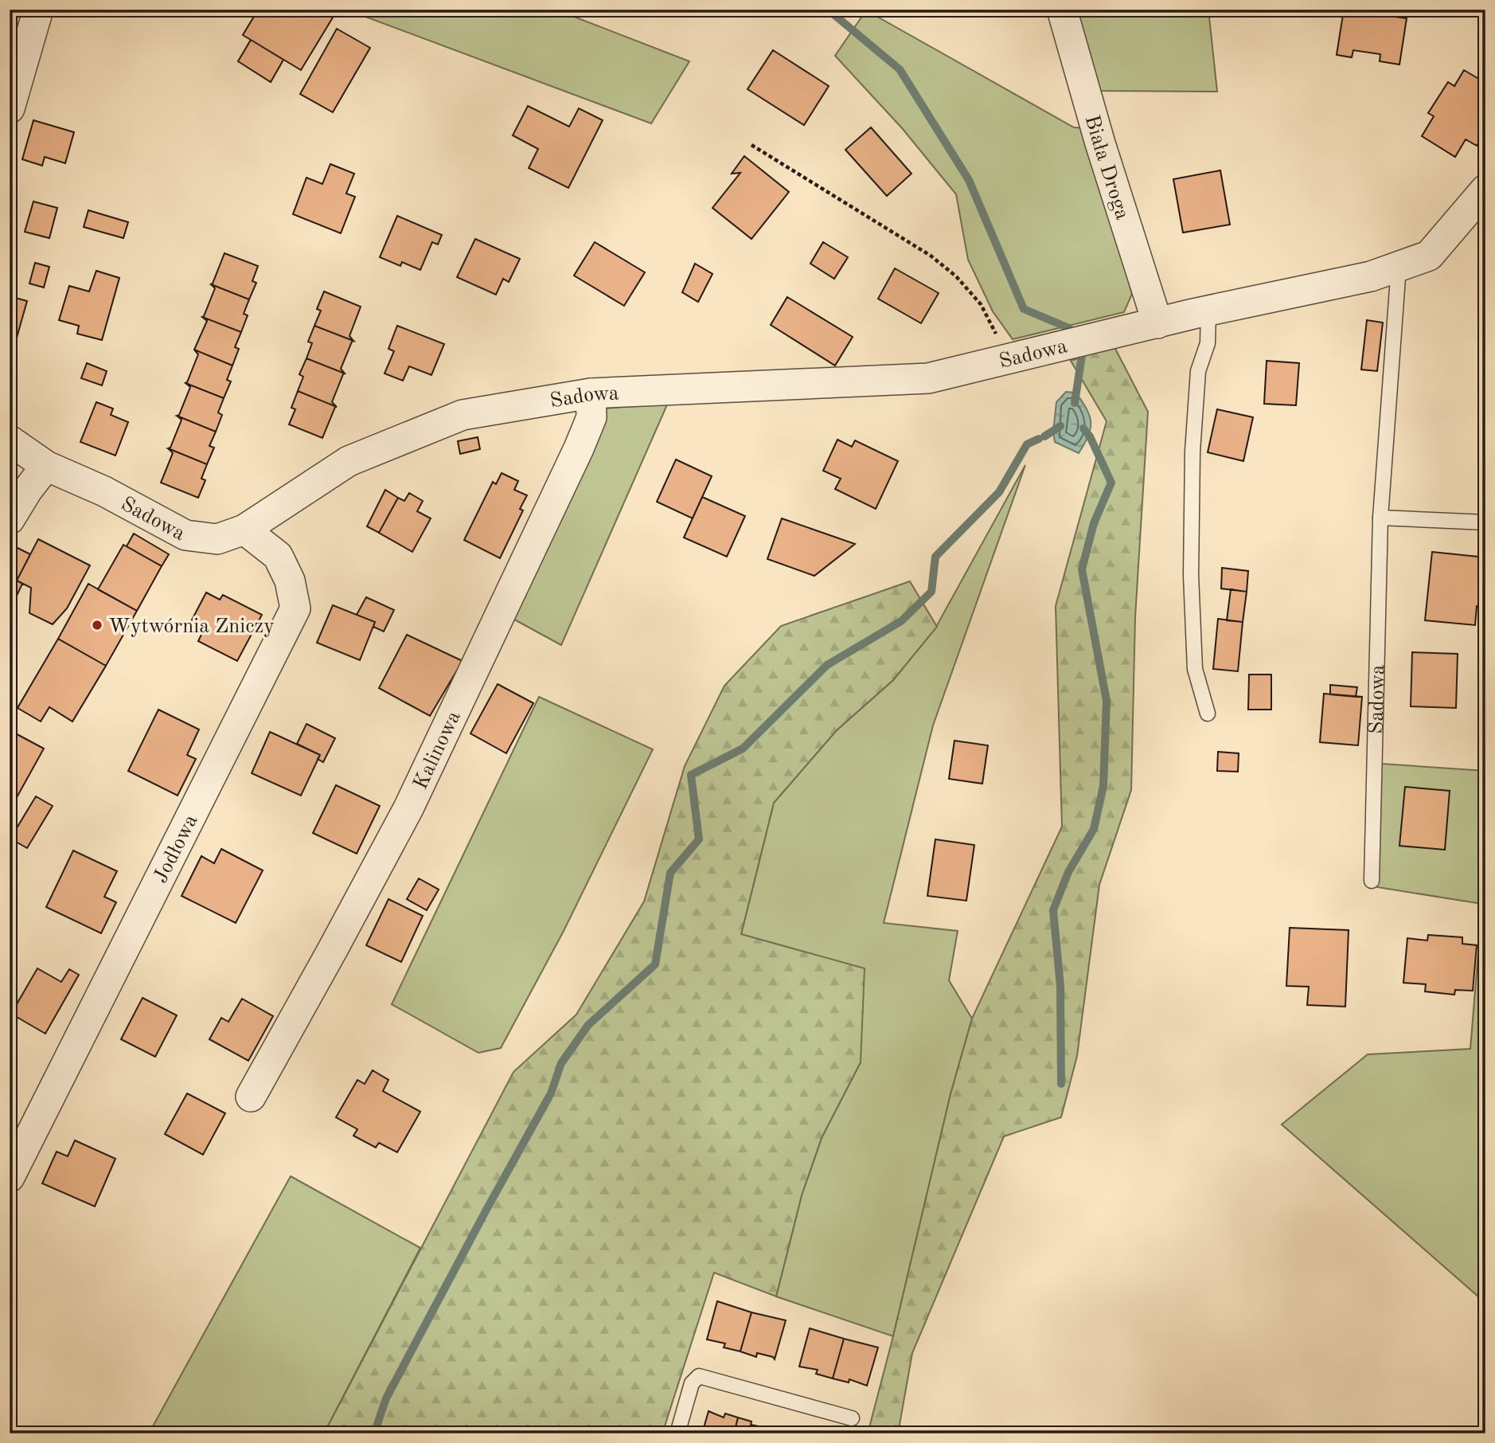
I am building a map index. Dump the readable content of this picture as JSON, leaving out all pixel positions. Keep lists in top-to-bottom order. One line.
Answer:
{"streets":{"street":["Biała Droga","Sadowa","Kalinowa","Jodłowa"]},"crossings":[["Biała Droga","Sadowa"],["Sadowa","Kalinowa"],["Sadowa","Jodłowa"]],"places":["Wytwórnia Zniczy"]}
